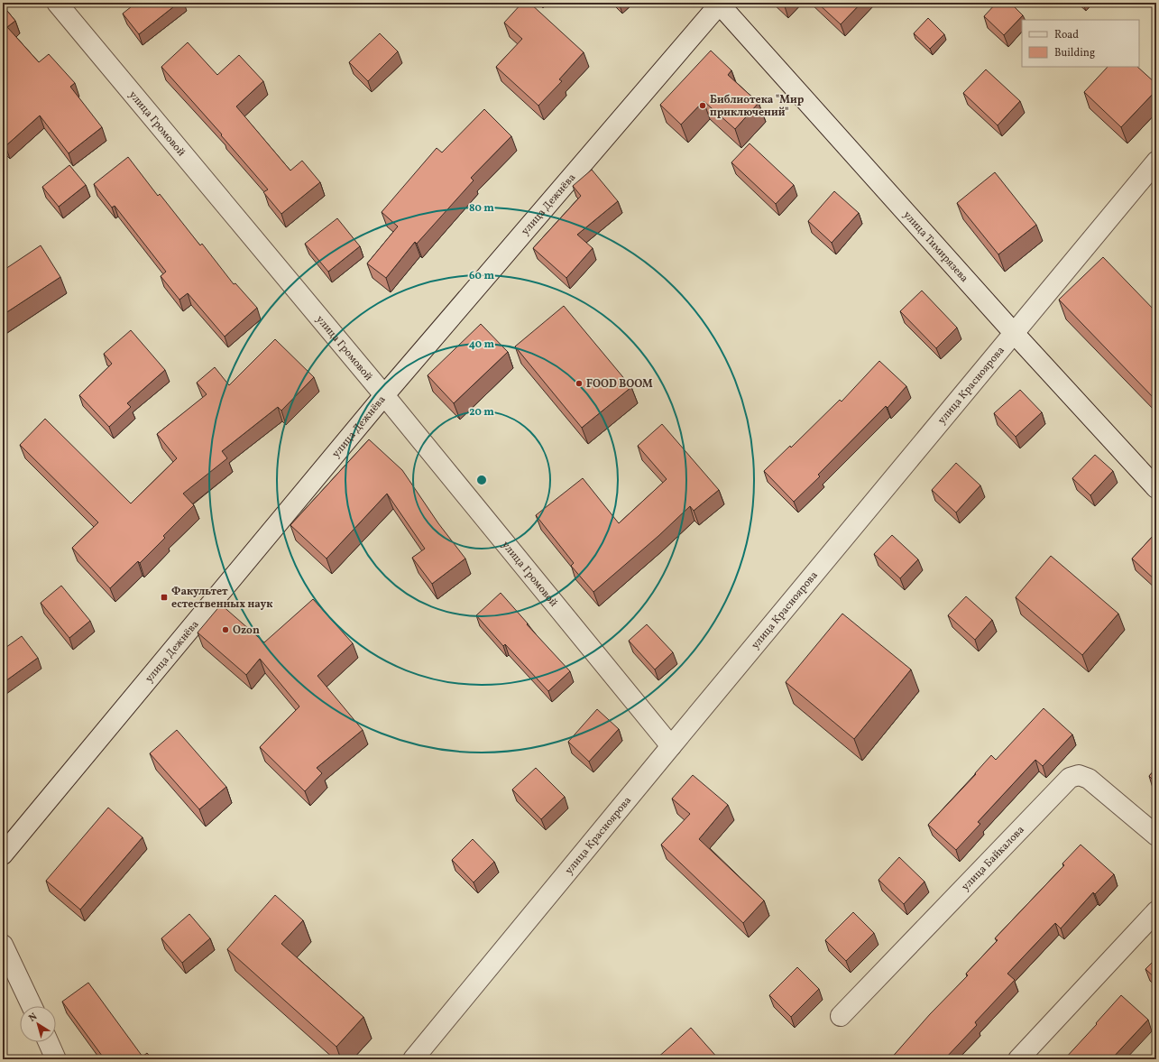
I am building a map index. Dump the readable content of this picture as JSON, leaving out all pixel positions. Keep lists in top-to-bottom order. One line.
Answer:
{"streets":{"street":["улица Громовой","улица Дежнёва","улица Тимирязева","улица Красноярова","улица Байкалова"]},"crossings":[["улица Громовой","улица Дежнёва"],["улица Громовой","улица Красноярова"],["улица Дежнёва","улица Тимирязева"],["улица Тимирязева","улица Красноярова"]],"places":{"other":["Библиотека \"Мир приключений\"","FOOD BOOM","Ozon"],"transit":["Факультет естественных наук"]},"legend":["Road","Building"],"north":"top left","rings":["80 m","60 m","40 m","20 m"]}
